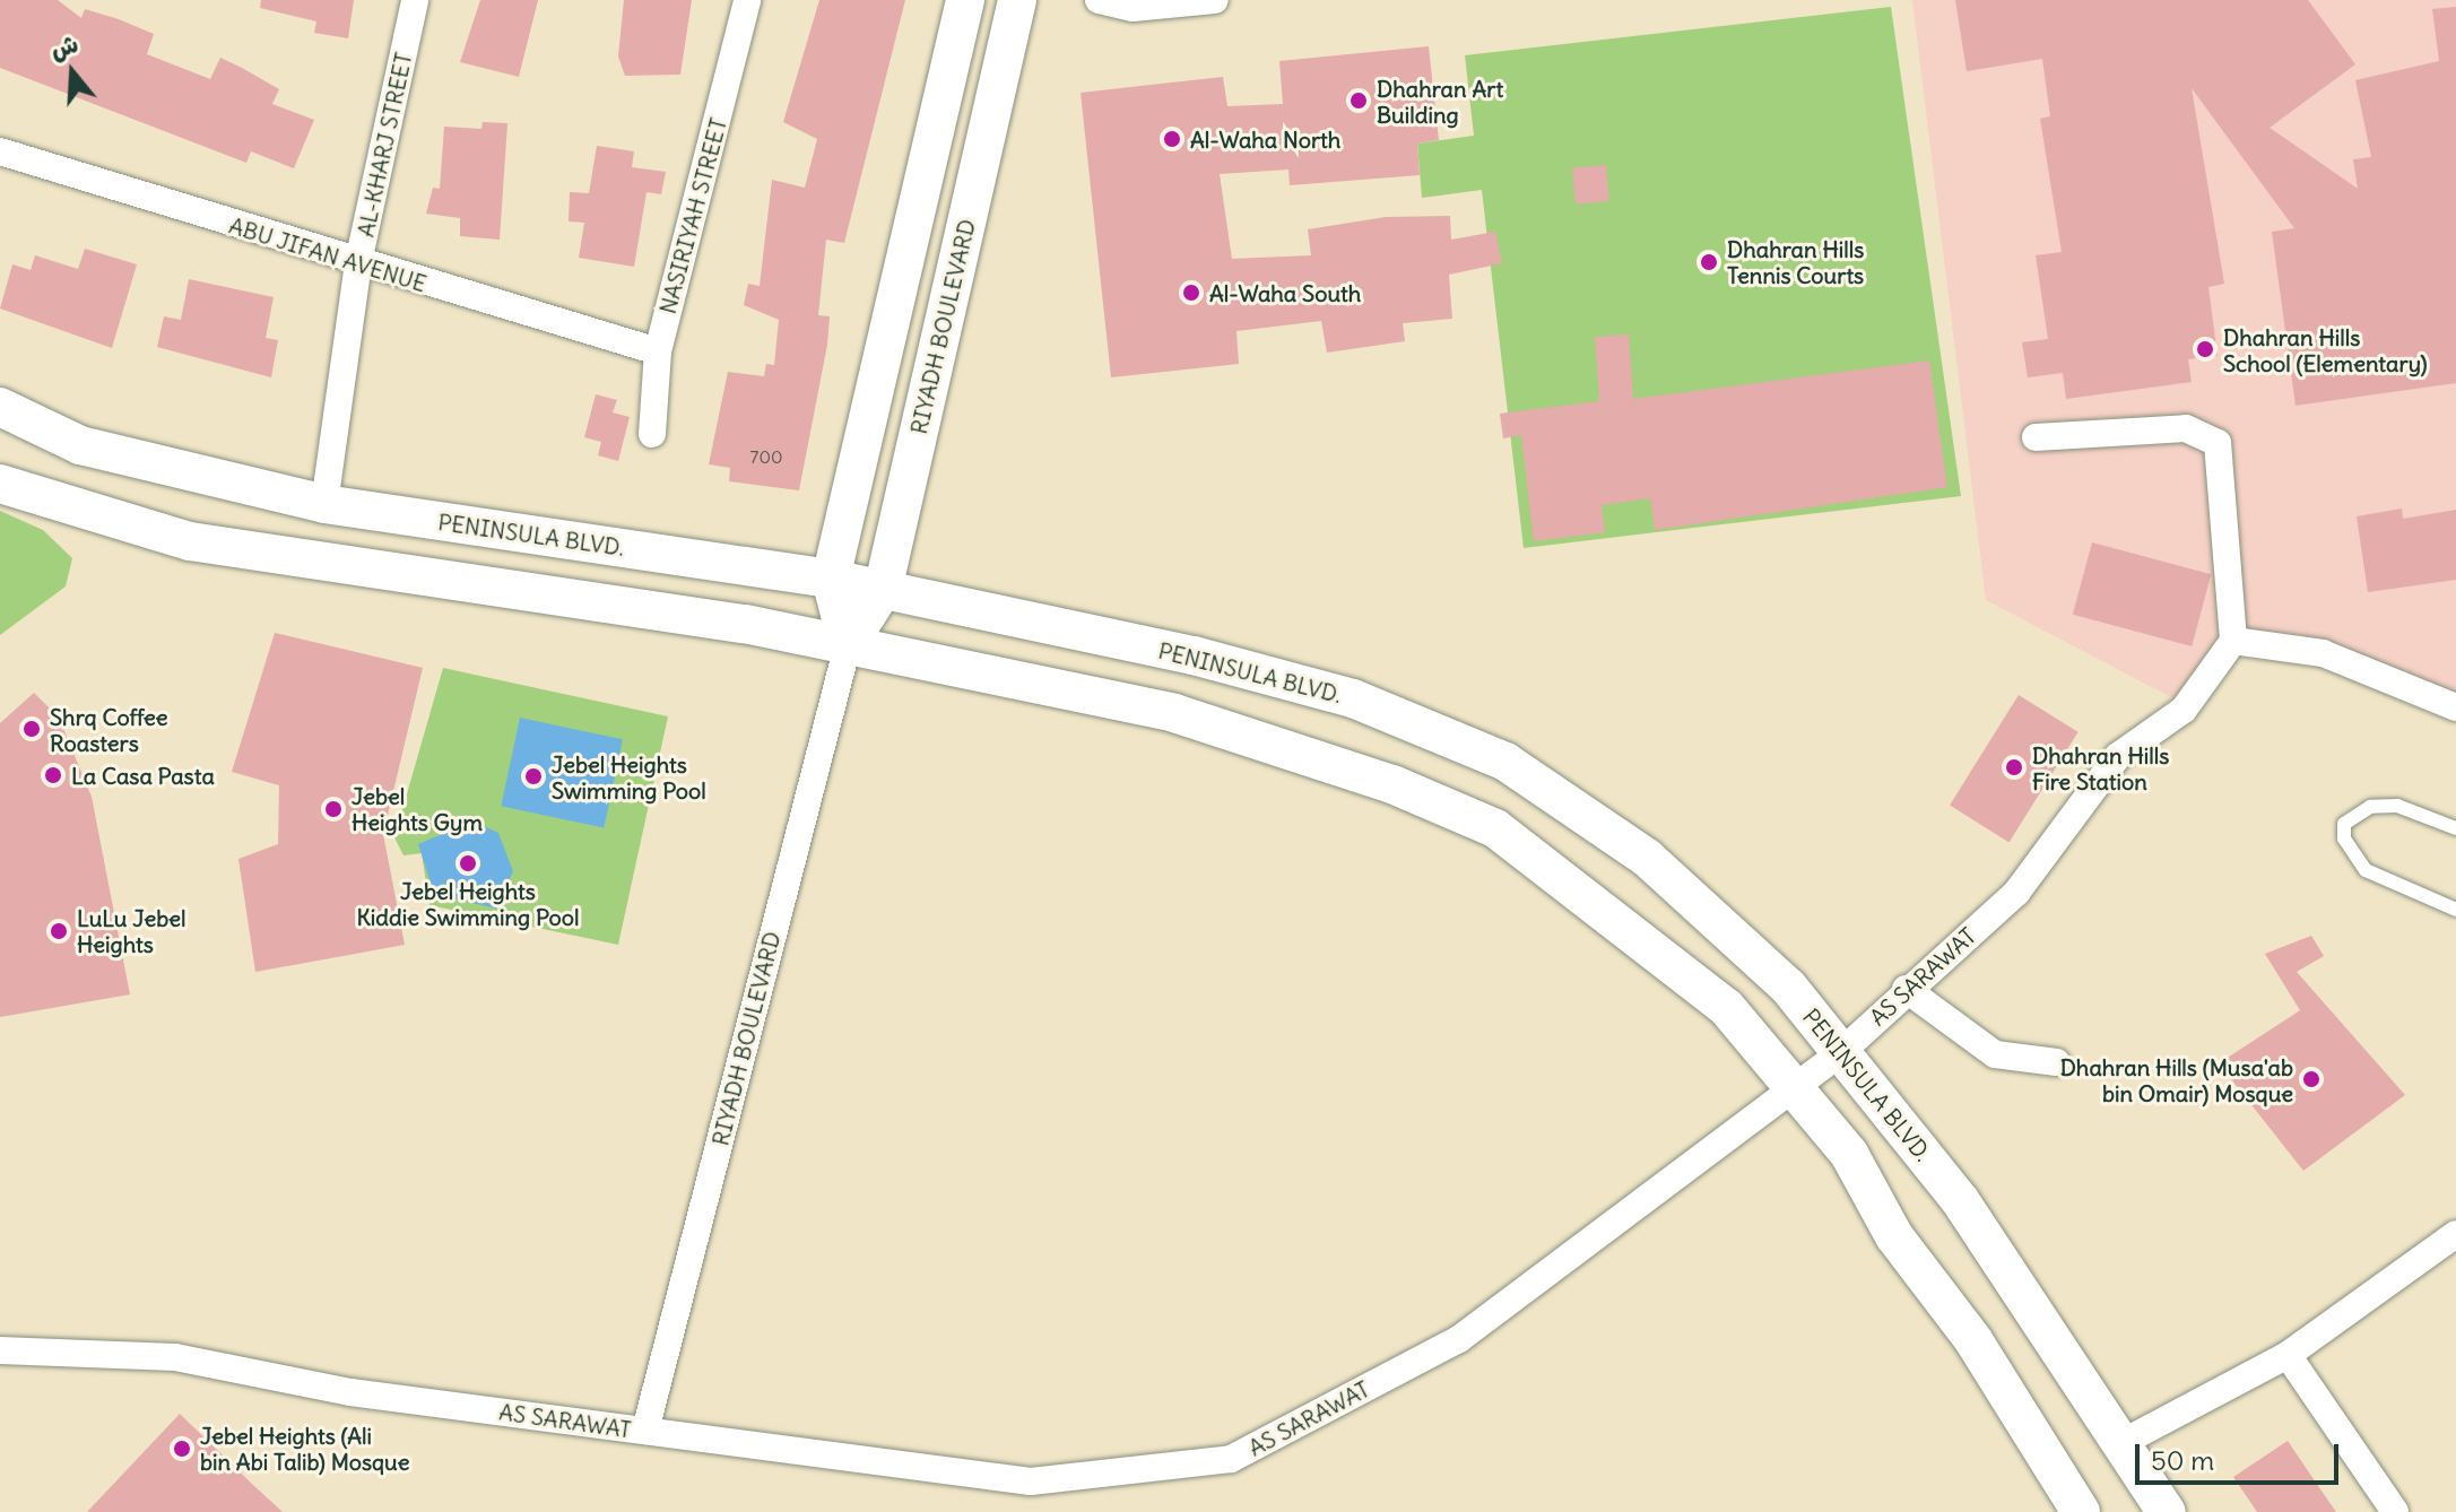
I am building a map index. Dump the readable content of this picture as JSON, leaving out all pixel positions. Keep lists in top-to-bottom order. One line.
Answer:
{"streets":{"main road":["RIYADH BOULEVARD","PENINSULA BLVD."],"street":["AL-KHARJ STREET","NASIRIYAH STREET","ABU JIFAN AVENUE","AS SARAWAT"]},"crossings":[["AL-KHARJ STREET","ABU JIFAN AVENUE"],["AL-KHARJ STREET","PENINSULA BLVD."],["NASIRIYAH STREET","ABU JIFAN AVENUE"],["RIYADH BOULEVARD","PENINSULA BLVD."],["RIYADH BOULEVARD","AS SARAWAT"],["PENINSULA BLVD.","AS SARAWAT"]],"places":["Dhahran Art Building","Al-Waha North","Dhahran Hills Tennis Courts","Al-Waha South","Dhahran Hills School (Elementary)","Shrq Coffee Roasters","Dhahran Hills Fire Station","La Casa Pasta","Jebel Heights Swimming Pool","Jebel Heights Gym","Jebel Heights Kiddie Swimming Pool","LuLu Jebel Heights","Dhahran Hills (Musa'ab bin Omair) Mosque","Jebel Heights (Ali bin Abi Talib) Mosque"],"house_numbers":["700"],"scale_bar":"50 m","north":"top"}
